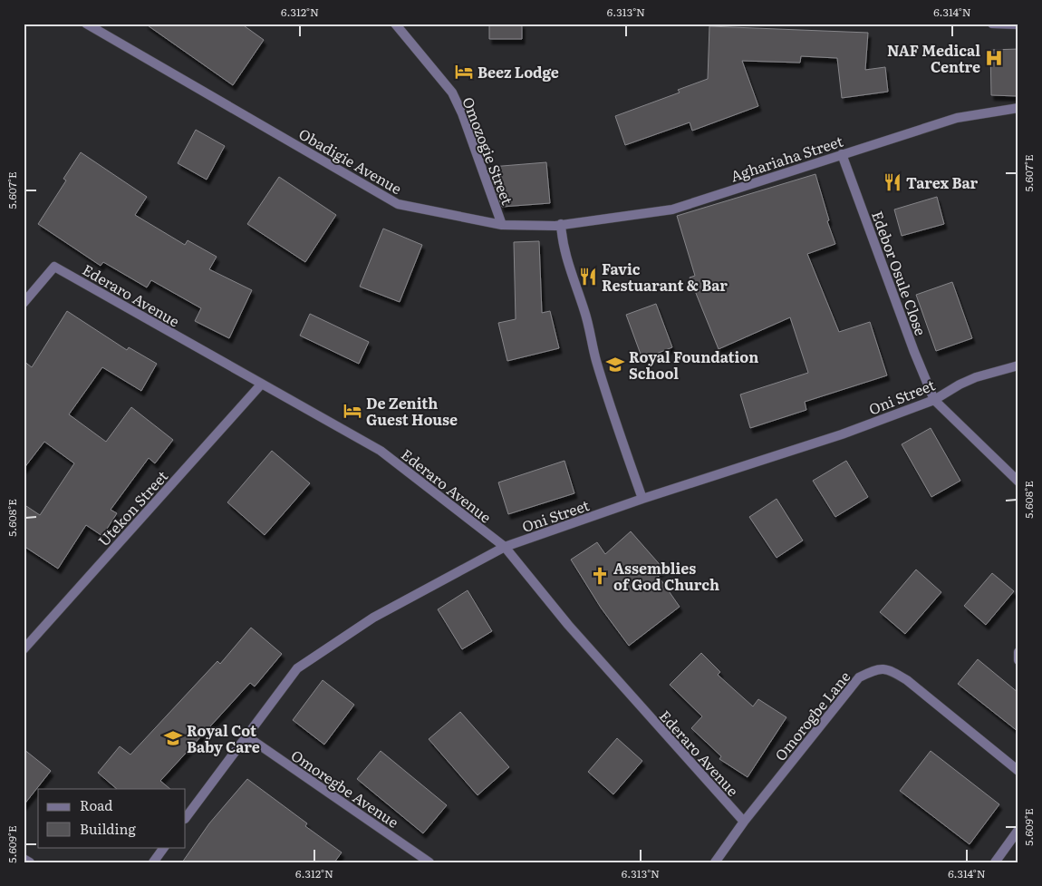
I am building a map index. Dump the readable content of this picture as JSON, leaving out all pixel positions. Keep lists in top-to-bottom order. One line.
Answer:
{"streets":{"street":["Omozogie Street","Aghariaha Street","Obadigie Avenue","Edebor Osule Close","Ederaro Avenue","Oni Street","Utekon Street","Omorogbe Lane","Omoregbe Avenue"]},"crossings":[["Omozogie Street","Obadigie Avenue"],["Aghariaha Street","Obadigie Avenue"],["Aghariaha Street","Edebor Osule Close"],["Edebor Osule Close","Oni Street"],["Ederaro Avenue","Oni Street"],["Ederaro Avenue","Utekon Street"],["Ederaro Avenue","Omorogbe Lane"],["Oni Street","Omoregbe Avenue"]],"places":{"hospital":["NAF Medical Centre"],"hotel":["Beez Lodge","De Zenith Guest House"],"restaurant":["Tarex Bar","Favic Restuarant & Bar"],"school or university":["Royal Foundation School","Royal Cot Baby Care"],"church":["Assemblies of God Church"]},"legend":["Road","Building"],"coordinates":["6.312°N","6.313°N","6.314°N","5.607°E","5.608°E","5.609°E"]}
